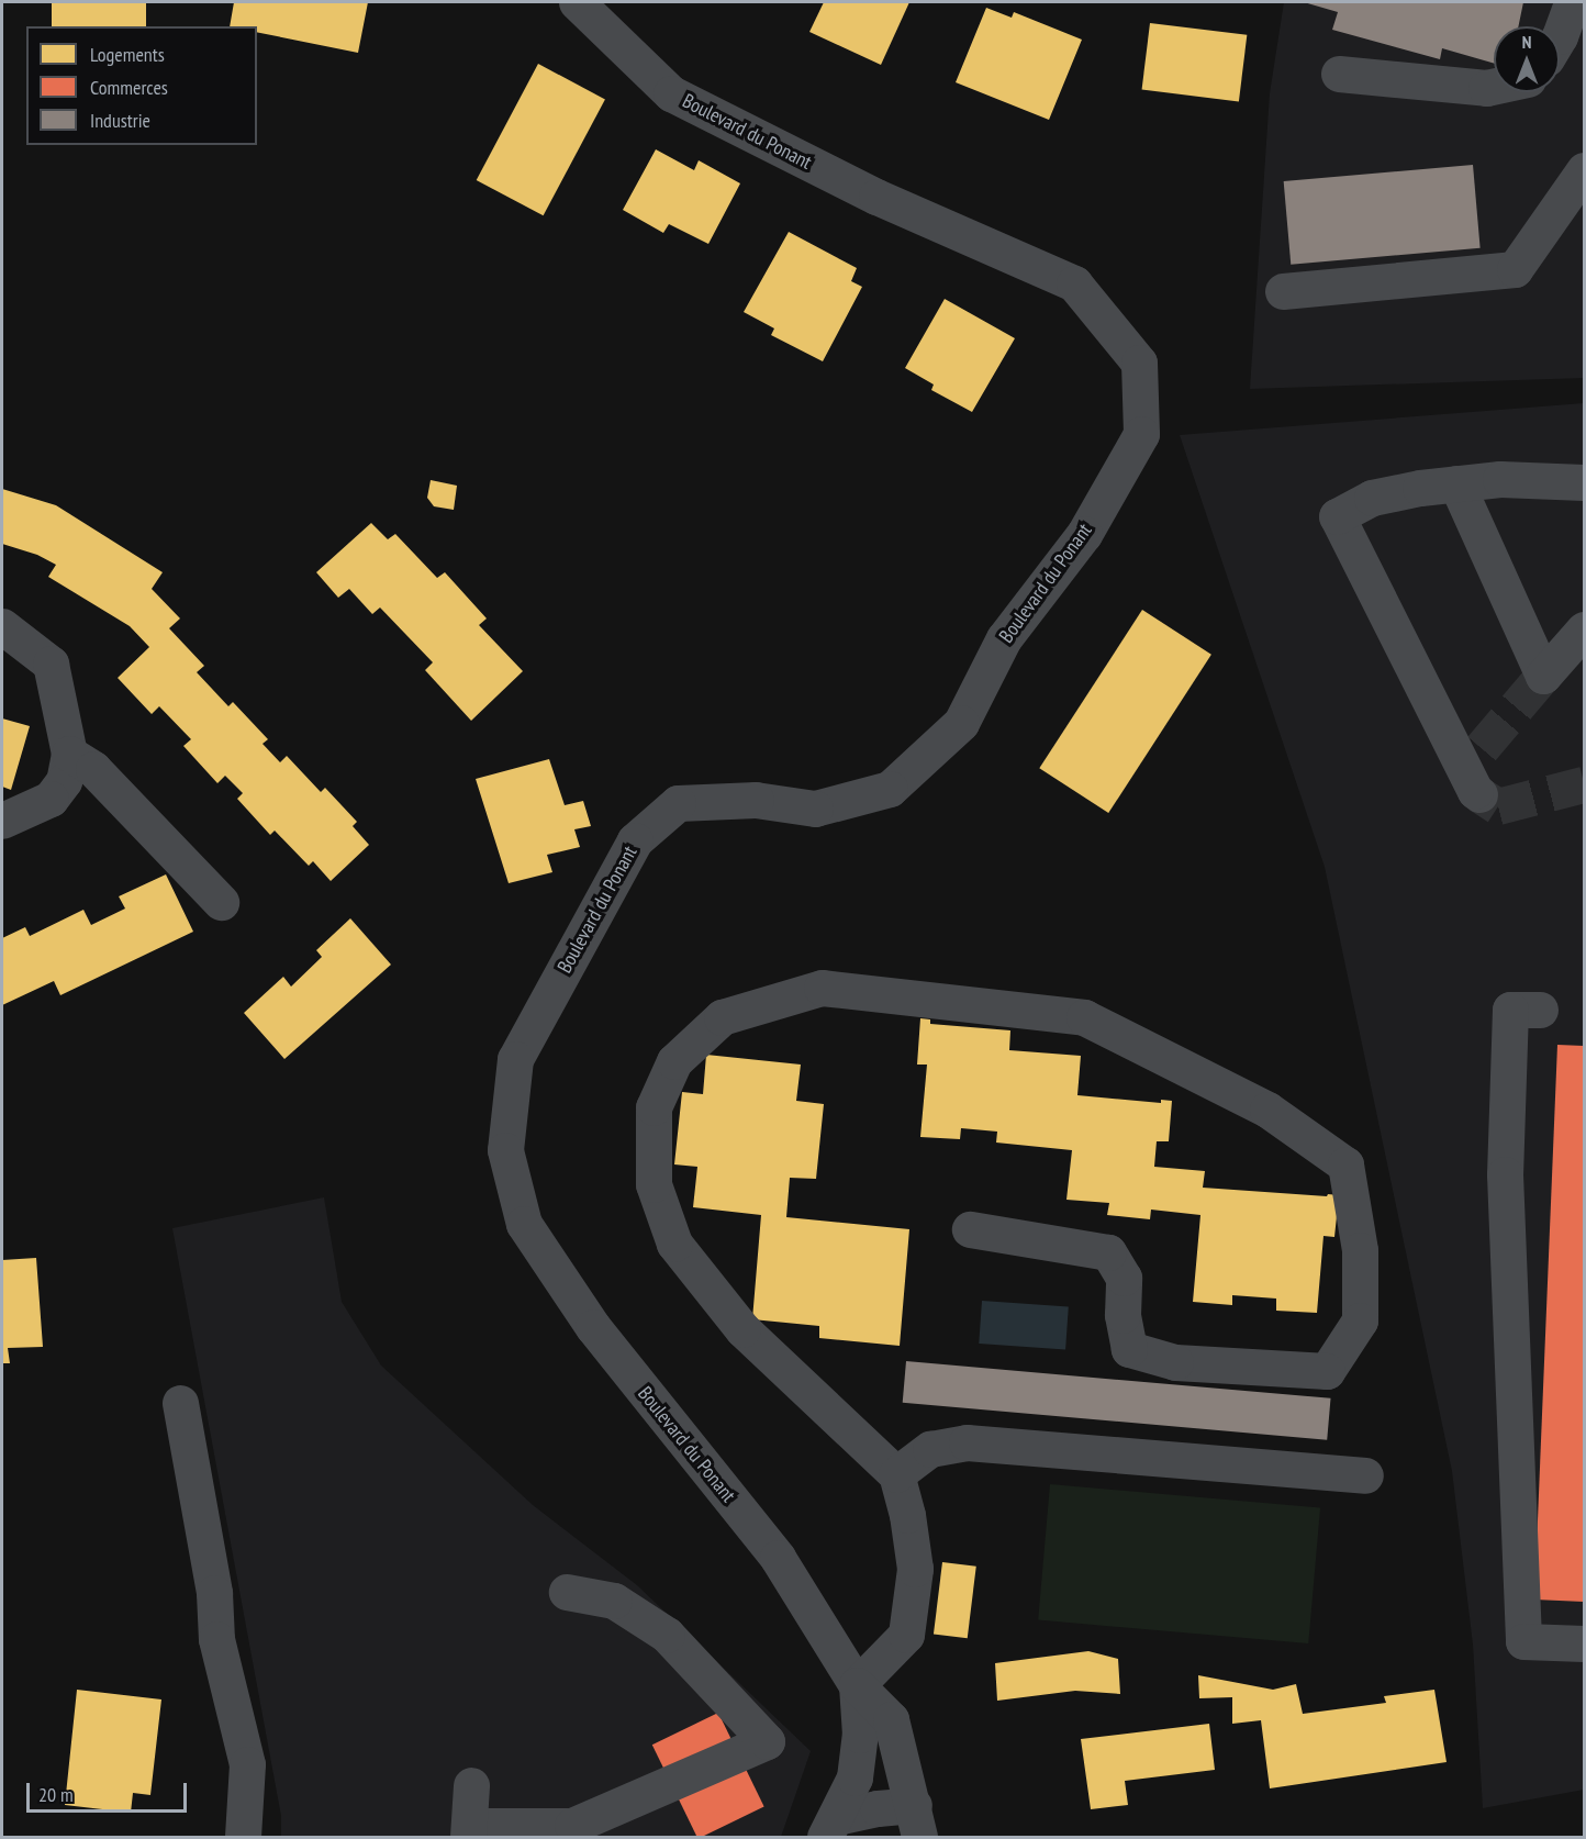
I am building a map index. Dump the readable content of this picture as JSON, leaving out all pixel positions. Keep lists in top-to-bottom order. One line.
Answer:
{"streets":{"street":["Boulevard du Ponant"]},"legend":["Logements","Commerces","Industrie"],"scale_bar":"20 m","north":"top"}
